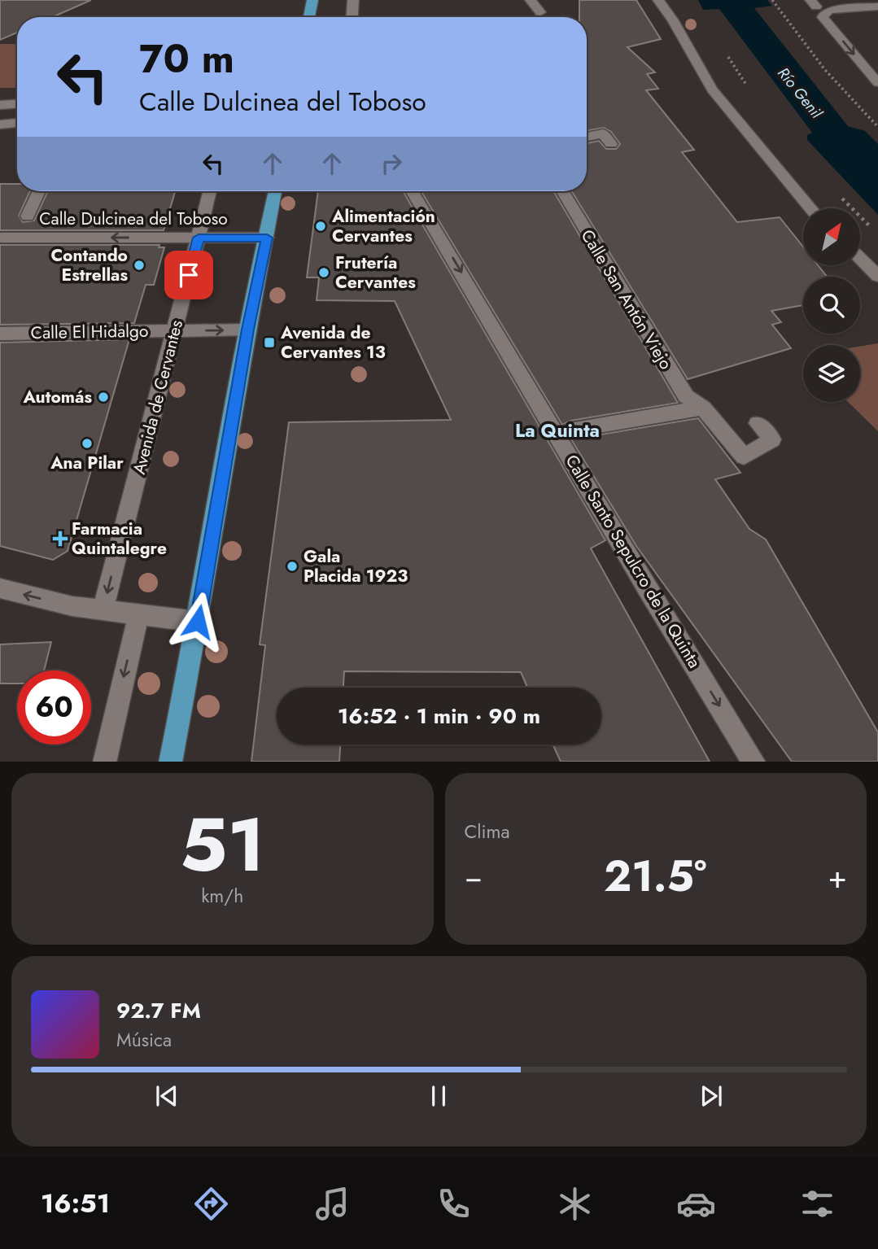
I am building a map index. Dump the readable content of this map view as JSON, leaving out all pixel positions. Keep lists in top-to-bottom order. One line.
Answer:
{"streets":{"street":["Calle Dulcinea del Toboso","Calle San Antón Viejo","Calle El Hidalgo","Avenida de Cervantes","Calle Santo Sepulcro de la Quinta"]},"crossings":[["Calle Dulcinea del Toboso","Avenida de Cervantes"],["Calle El Hidalgo","Avenida de Cervantes"]],"one_way":["Calle Dulcinea del Toboso","Avenida de Cervantes","Calle Santo Sepulcro de la Quinta"],"districts":["La Quinta"],"water":["Río Genil"],"places":{"other":["Alimentación Cervantes","Contando Estrellas","Frutería Cervantes","Automás","Ana Pilar","Gala Placida 1923"],"transit":["Avenida de Cervantes 13"],"health":["Farmacia Quintalegre"]},"north":"top right","page":{"turn":["70 m","Calle Dulcinea del Toboso"],"limit":"60","trip":"16:52 · 1 min · 90 m","tile":[["51","km/h"],"Clima"],"heat":["−","21.5°","+"],"song":["92.7 FM","Música"],"tabs":"16:51"}}
